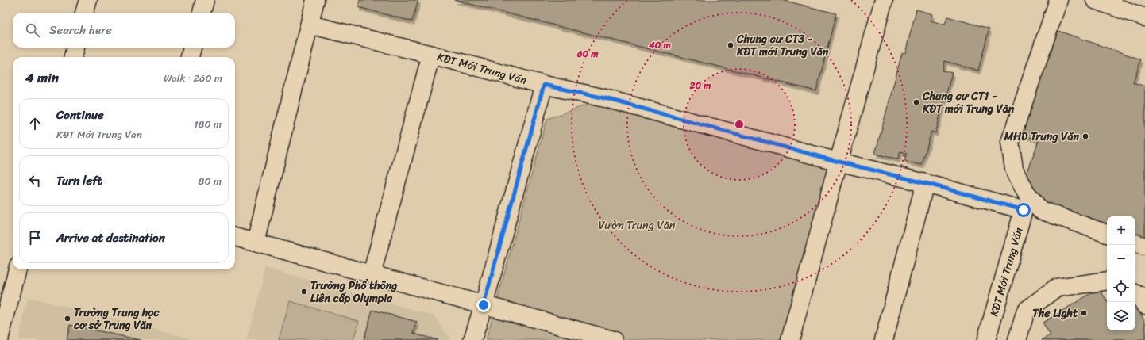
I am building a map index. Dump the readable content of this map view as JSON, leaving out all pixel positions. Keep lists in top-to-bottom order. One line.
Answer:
{"streets":{"street":["KĐT Mới Trung Văn"]},"parks":["Vườn Trung Văn"],"places":["Chung cư CT3 - KĐT mới Trung Văn","Chung cư CT1 - KĐT mới Trung Văn","MHD Trung Văn","Trường Phổ thông Liên cấp Olympia","The Light","Trường Trung học cơ sở Trung Văn"],"page":{"search":"Search here","heading":["4 min","Walk · 260 m"],"list":[["Continue","KĐT Mới Trung Văn","180 m"],["Turn left","80 m"],"Arrive at destination"],"map_buttons":["+","−"]},"rings":["40 m","60 m","20 m"]}
